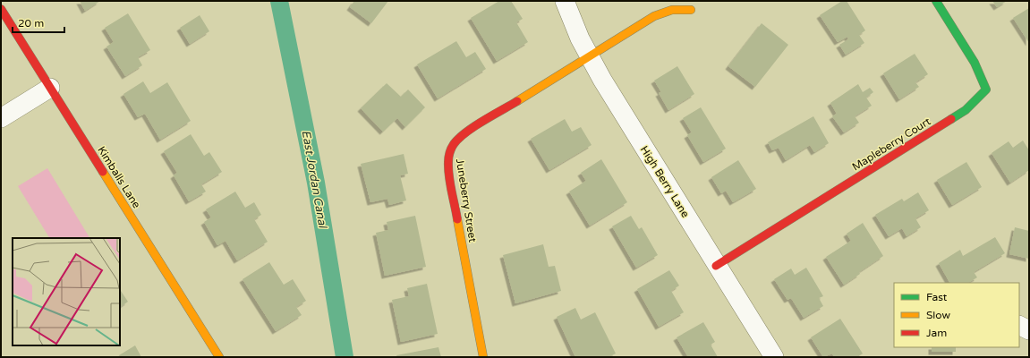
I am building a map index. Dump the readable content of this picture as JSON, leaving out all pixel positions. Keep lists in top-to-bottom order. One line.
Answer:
{"streets":{"street":["Mapleberry Court","Kimballs Lane","High Berry Lane","Juneberry Street"]},"crossings":[["Mapleberry Court","High Berry Lane"],["High Berry Lane","Juneberry Street"]],"water":["East Jordan Canal"],"legend":["Fast","Slow","Jam"],"scale_bar":"20 m"}
